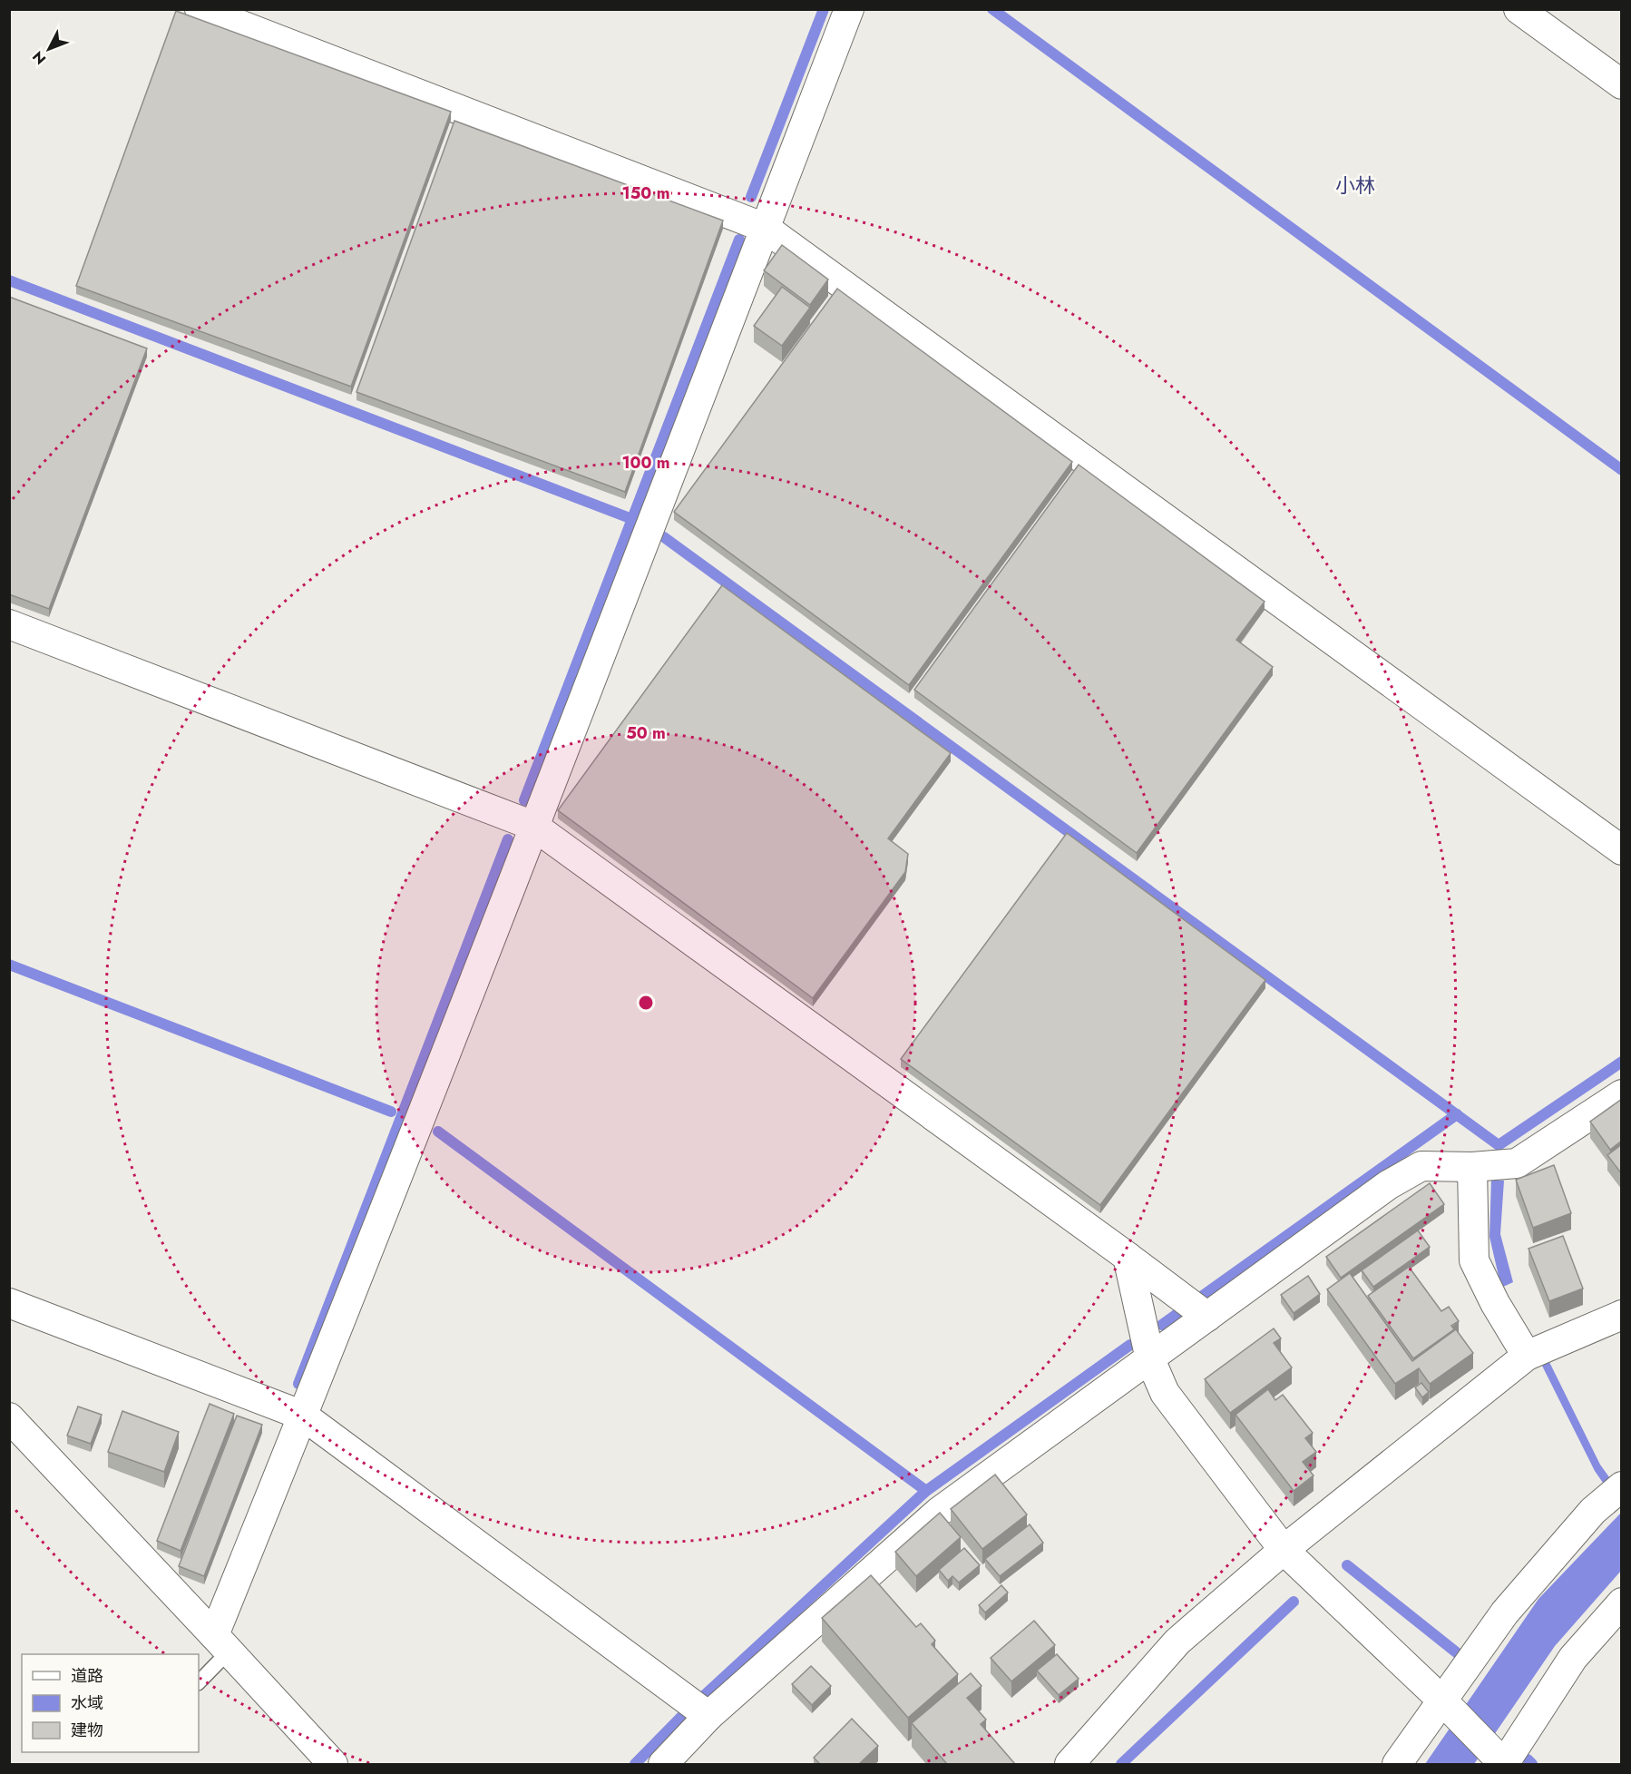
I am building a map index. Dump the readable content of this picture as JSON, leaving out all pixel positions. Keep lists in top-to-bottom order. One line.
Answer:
{"districts":["小林"],"legend":["道路","水域","建物"],"north":"bottom left","rings":["150 m","100 m","50 m"]}
